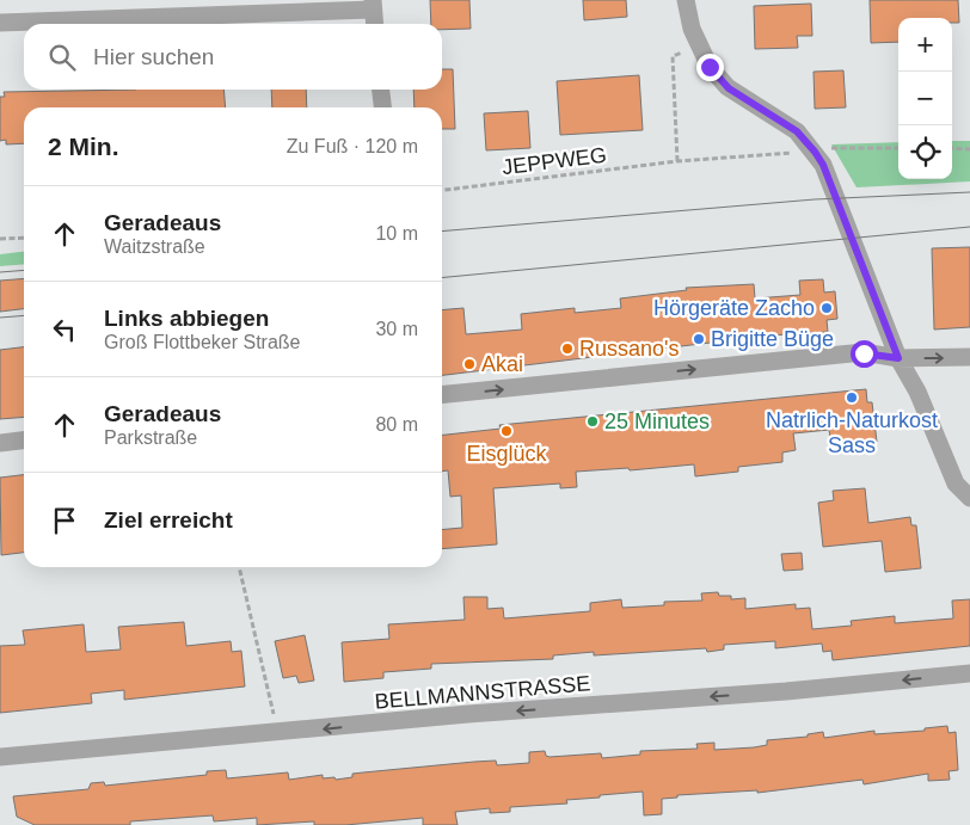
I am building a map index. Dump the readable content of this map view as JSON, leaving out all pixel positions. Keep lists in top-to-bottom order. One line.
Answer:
{"streets":{"street":["BELLMANNSTRASSE"],"path":["JEPPWEG"]},"one_way":["BELLMANNSTRASSE"],"places":["Hörgeräte Zacho","Brigitte Büge","Russano's","Akai","Natrlich-Naturkost Sass","25 Minutes","Eisglück"],"page":{"map_buttons":["+","−"],"search":"Hier suchen","heading":["2 Min.","Zu Fuß · 120 m"],"list":[["Geradeaus","Waitzstraße","10 m"],["Links abbiegen","Groß Flottbeker Straße","30 m"],["Geradeaus","Parkstraße","80 m"],"Ziel erreicht"]}}
